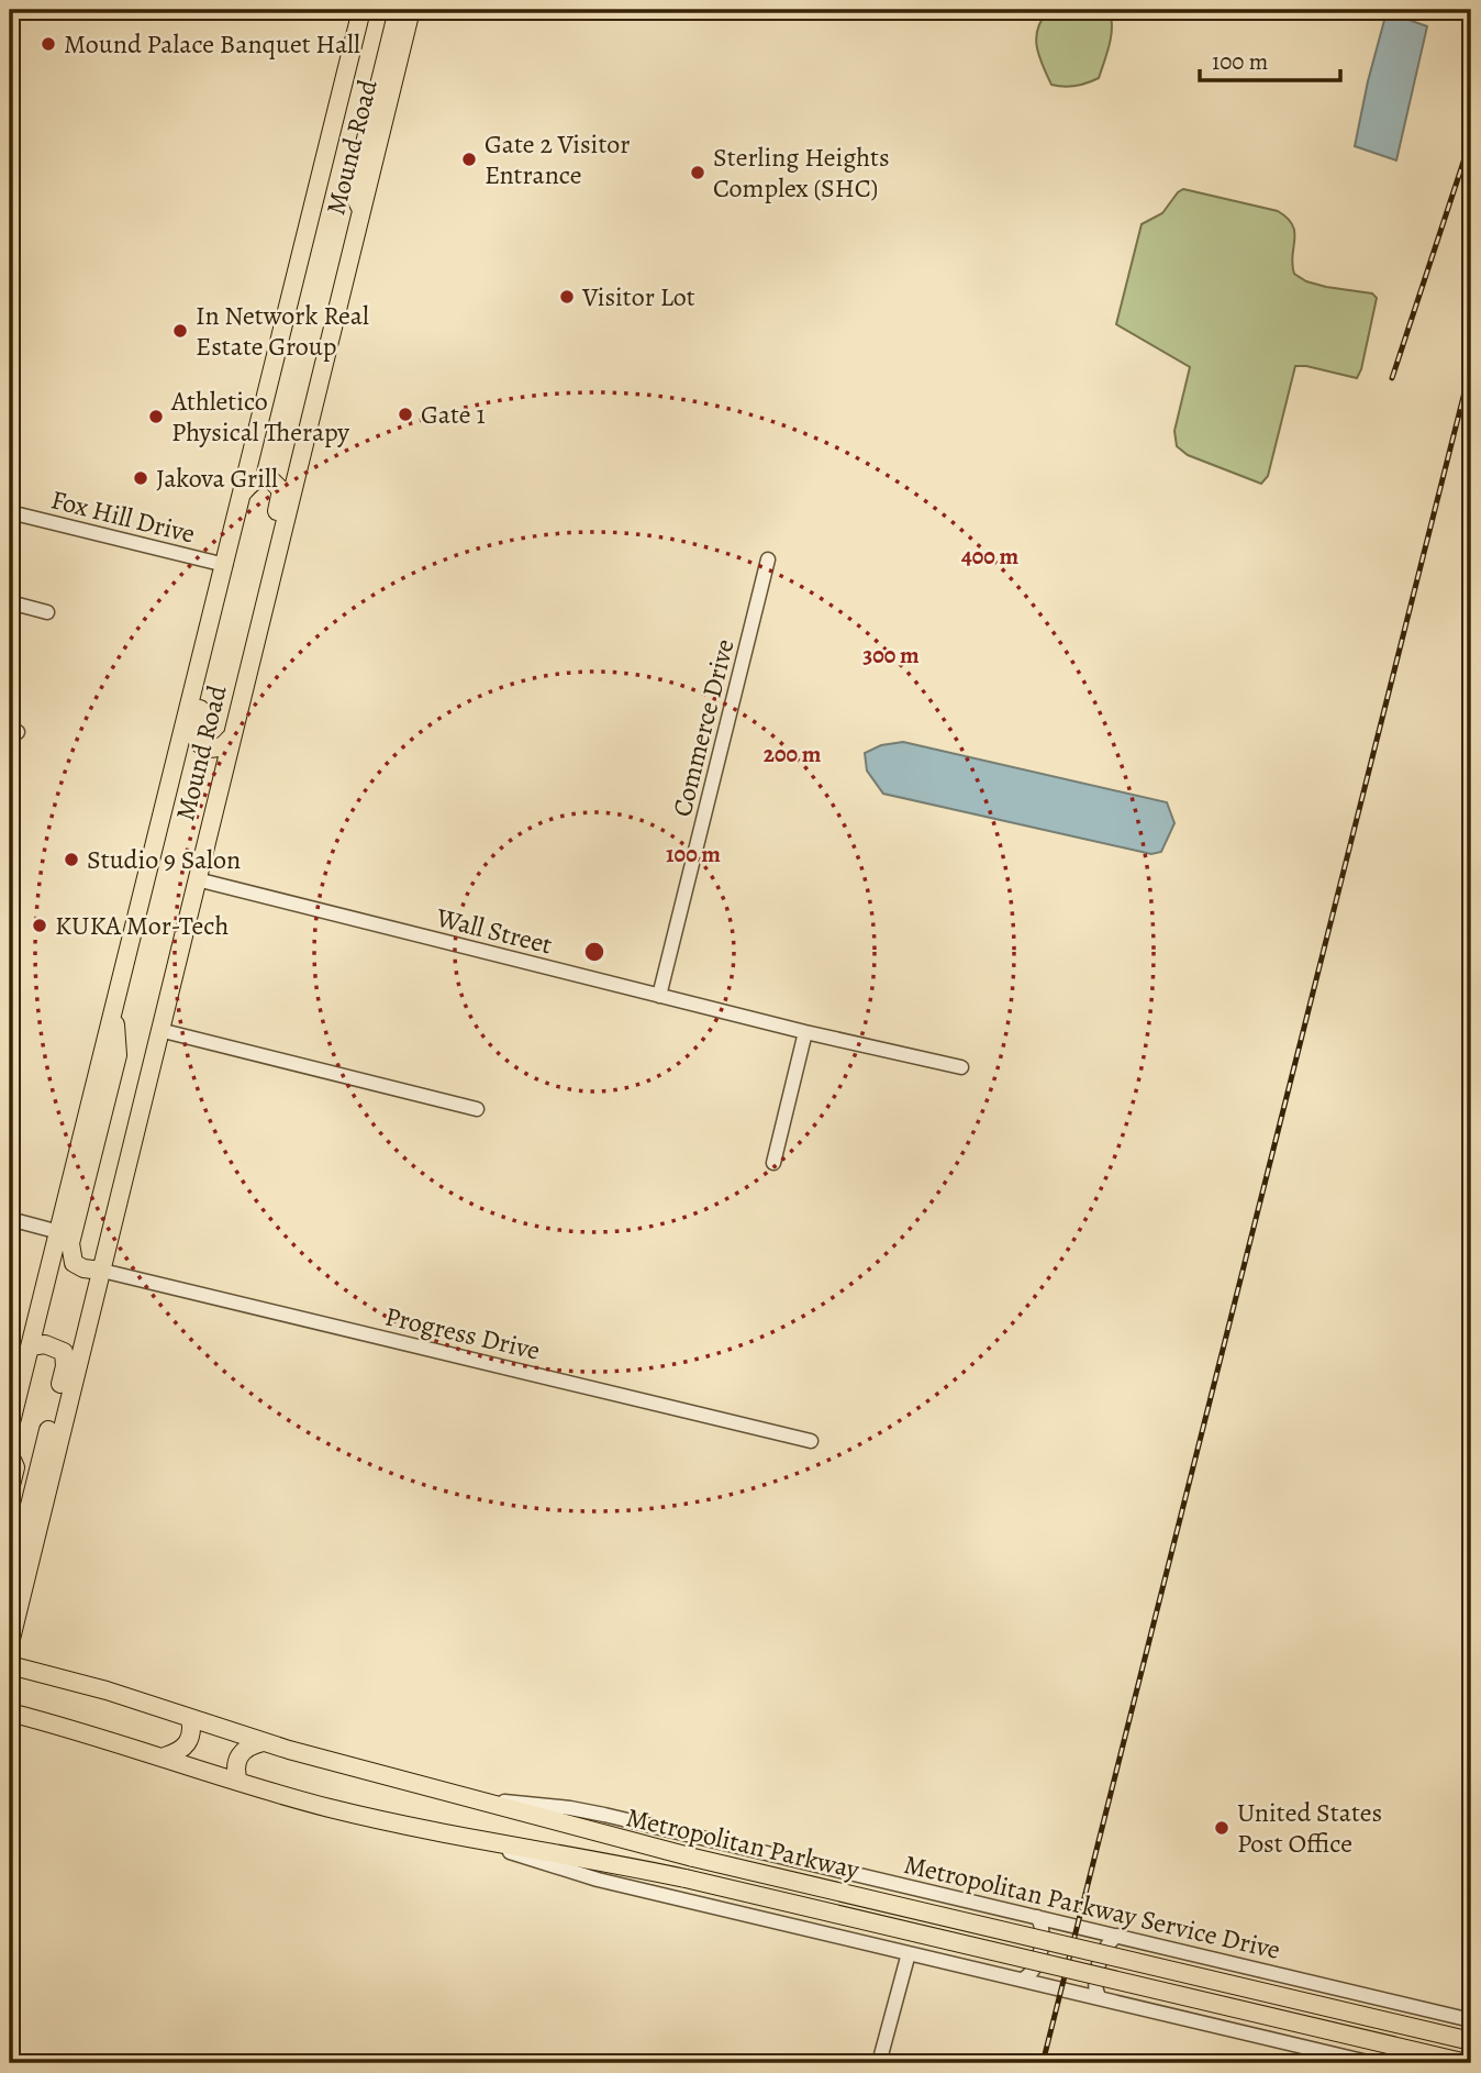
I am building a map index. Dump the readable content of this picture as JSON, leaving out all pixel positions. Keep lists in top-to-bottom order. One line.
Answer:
{"streets":{"main road":["Mound Road","Metropolitan Parkway"],"street":["Fox Hill Drive","Commerce Drive","Wall Street","Progress Drive","Metropolitan Parkway Service Drive"]},"crossings":[["Mound Road","Fox Hill Drive"],["Mound Road","Wall Street"],["Mound Road","Progress Drive"],["Commerce Drive","Wall Street"],["Metropolitan Parkway","Metropolitan Parkway Service Drive"]],"places":["Mound Palace Banquet Hall","Gate 2 Visitor Entrance","Sterling Heights Complex (SHC)","Visitor Lot","In Network Real Estate Group","Gate 1","Athletico Physical Therapy","Jakova Grill","Studio 9 Salon","KUKA Mor-Tech","United States Post Office"],"scale_bar":"100 m","rings":["400 m","300 m","200 m","100 m"]}
